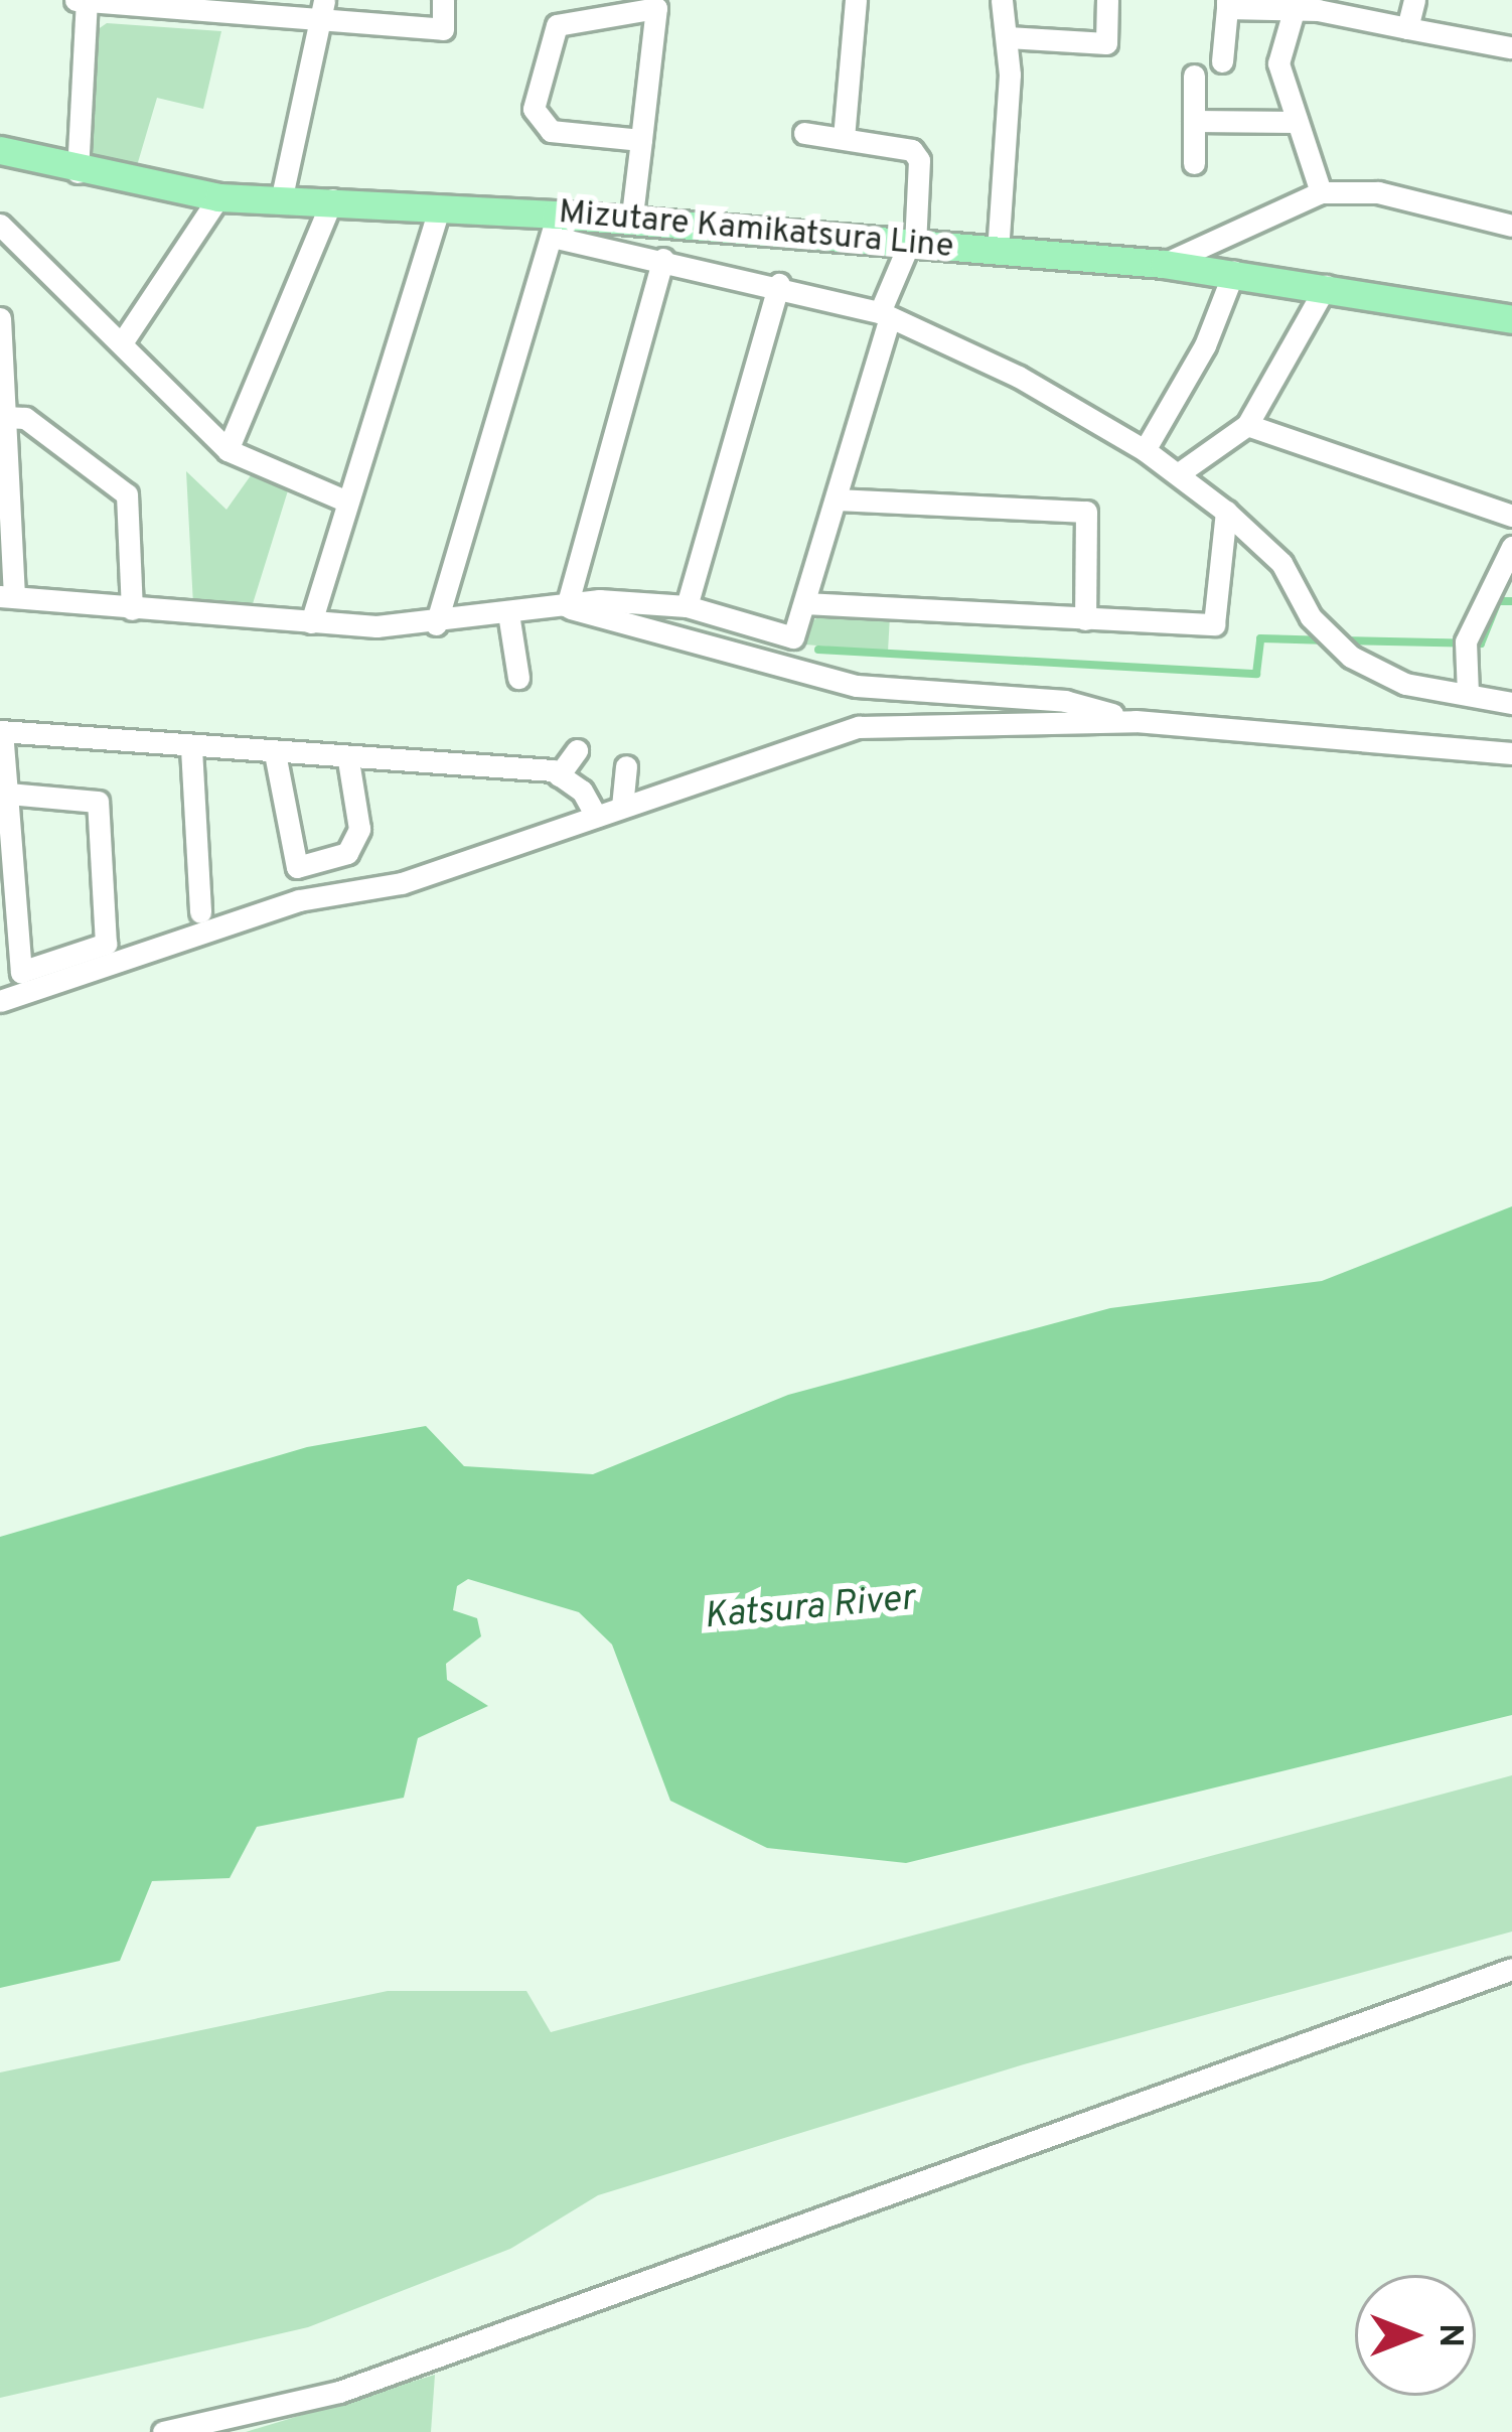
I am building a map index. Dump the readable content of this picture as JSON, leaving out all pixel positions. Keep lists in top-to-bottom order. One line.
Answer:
{"streets":{"main road":["Mizutare Kamikatsura Line"]},"water":["Katsura River"],"north":"right"}
